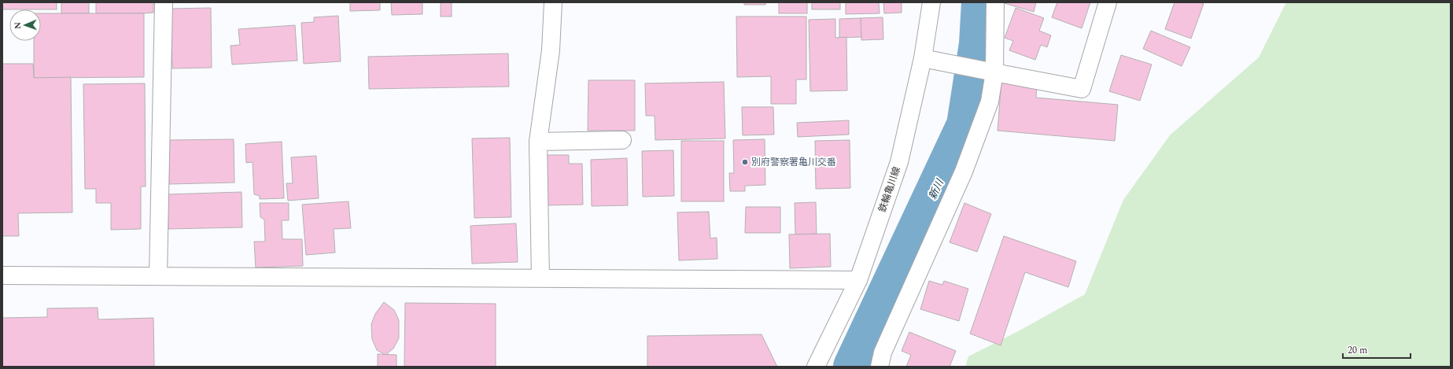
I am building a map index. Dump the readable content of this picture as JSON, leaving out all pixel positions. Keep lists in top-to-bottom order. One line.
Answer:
{"streets":{"street":["鉄輪亀川線"]},"water":["新川"],"places":["別府警察署亀川交番"],"scale_bar":"20 m","north":"left"}
